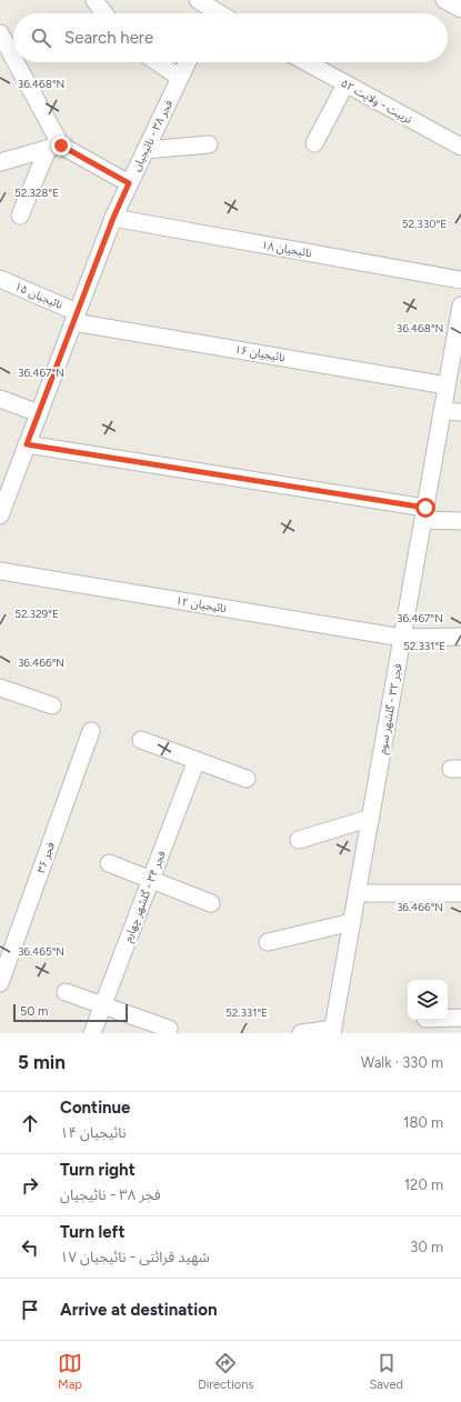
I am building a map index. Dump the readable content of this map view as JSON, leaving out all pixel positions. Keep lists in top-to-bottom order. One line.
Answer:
{"streets":{"street":["تربیت - ولایت ۵۲","فجر ۳۸ - نائیجیان","نائیجیان ۱۸","نائیجیان ۱۵","نائیجیان ۱۶","نائیجیان ۱۲","فجر ۳۲ - گلشهر سوم","فجر ۳۶","فجر ۳۴ - گلشهر چهارم"]},"crossings":[["فجر ۳۸ - نائیجیان","نائیجیان ۱۸"],["فجر ۳۸ - نائیجیان","نائیجیان ۱۵"],["فجر ۳۸ - نائیجیان","نائیجیان ۱۶"],["نائیجیان ۱۵","نائیجیان ۱۶"],["نائیجیان ۱۶","فجر ۳۲ - گلشهر سوم"],["نائیجیان ۱۲","فجر ۳۲ - گلشهر سوم"]],"scale_bar":"50 m","page":{"search":"Search here","scale":"50 m","heading":["5 min","Walk · 330 m"],"list":[["Continue","نائیجیان ۱۴","180 m"],["Turn right","فجر ۳۸ - نائیجیان","120 m"],["Turn left","شهید قرائتی - نائیجیان ۱۷","30 m"],"Arrive at destination"],"nav":["Map","Directions","Saved"]},"coordinates":["36.468°N","52.328°E","52.330°E","36.467°N","52.329°E","52.331°E","36.466°N","36.465°N"]}
